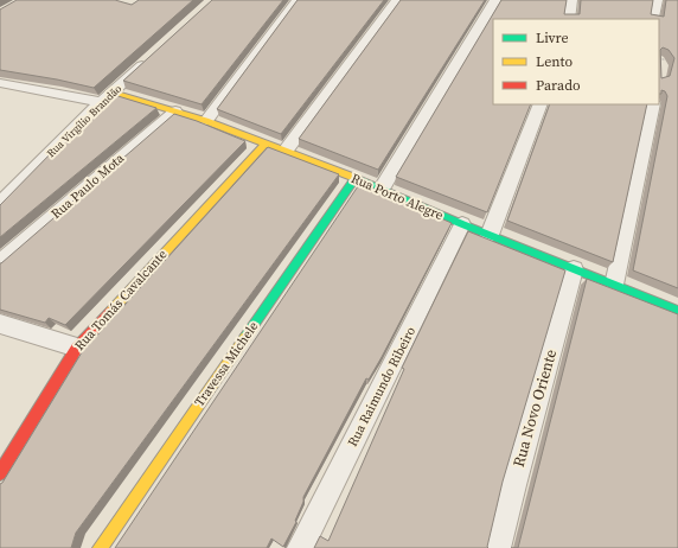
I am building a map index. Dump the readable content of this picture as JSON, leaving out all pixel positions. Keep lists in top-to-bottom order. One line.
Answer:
{"streets":{"street":["Rua Virgílio Brandão","Rua Paulo Mota","Rua Porto Alegre","Rua Tomás Cavalcante","Travessa Michele","Rua Raimundo Ribeiro","Rua Novo Oriente"]},"crossings":[["Rua Virgílio Brandão","Rua Porto Alegre"],["Rua Paulo Mota","Rua Porto Alegre"],["Rua Porto Alegre","Rua Tomás Cavalcante"],["Rua Porto Alegre","Travessa Michele"],["Rua Porto Alegre","Rua Raimundo Ribeiro"],["Rua Porto Alegre","Rua Novo Oriente"]],"legend":["Livre","Lento","Parado"]}
